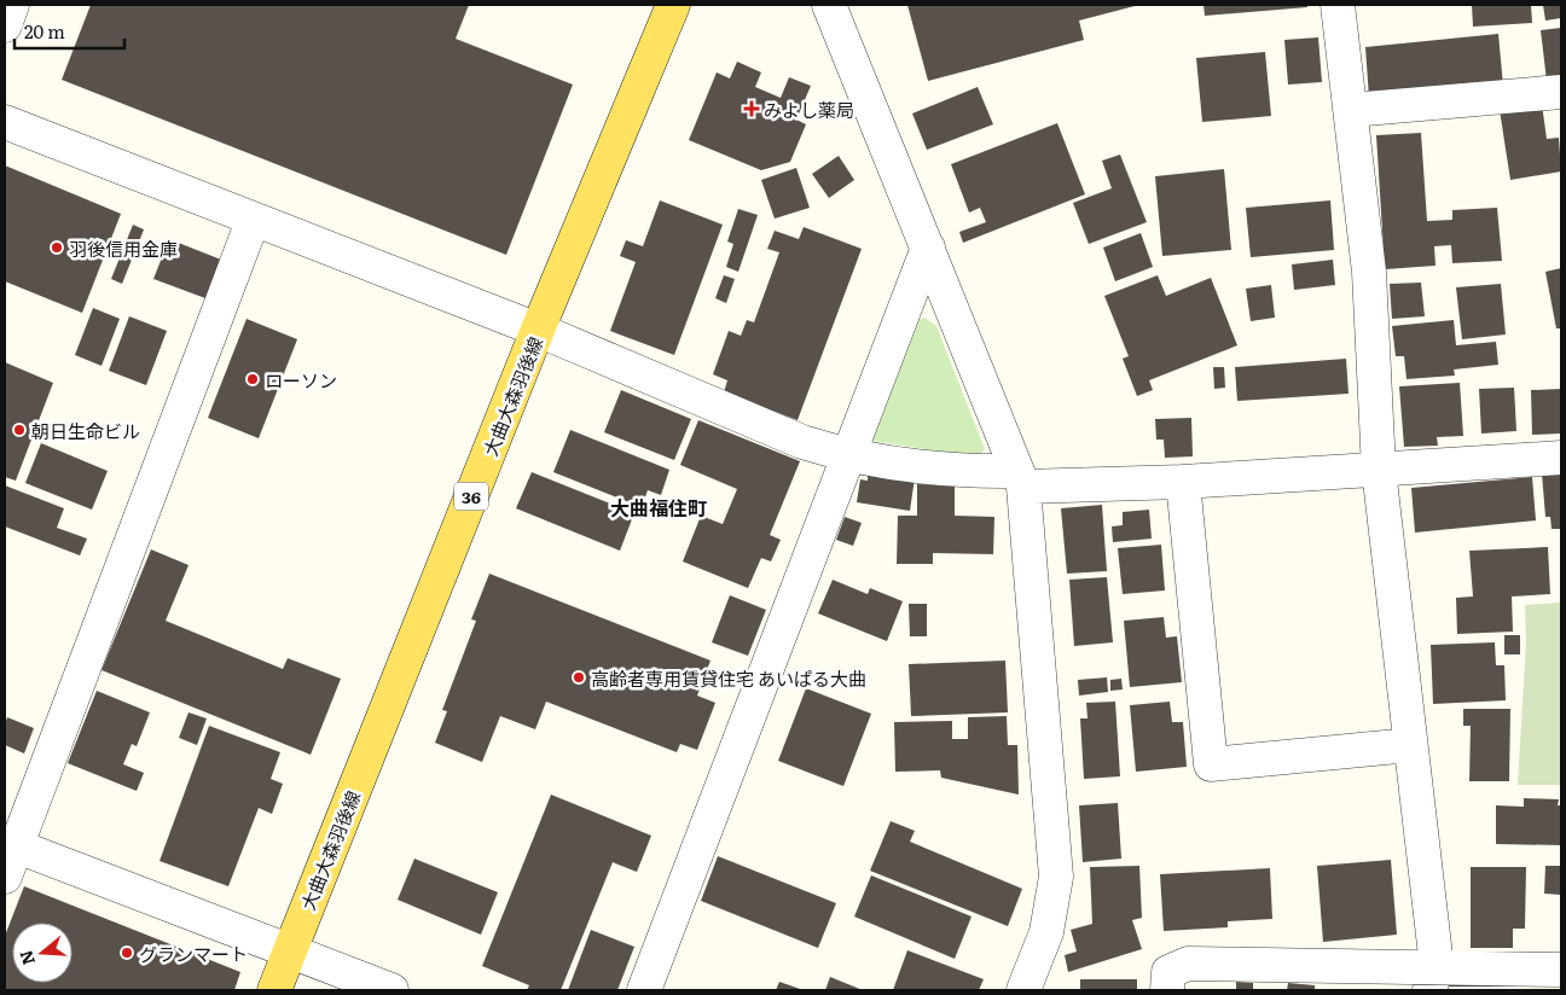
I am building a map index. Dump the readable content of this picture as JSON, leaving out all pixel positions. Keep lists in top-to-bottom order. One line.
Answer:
{"streets":{"main road":["大曲大森羽後線","36"]},"districts":["大曲福住町"],"places":{"health":["みよし薬局"],"other":["羽後信用金庫","ローソン","朝日生命ビル","高齢者専用賃貸住宅 あいぱる大曲","グランマート"]},"scale_bar":"20 m","north":"left"}
